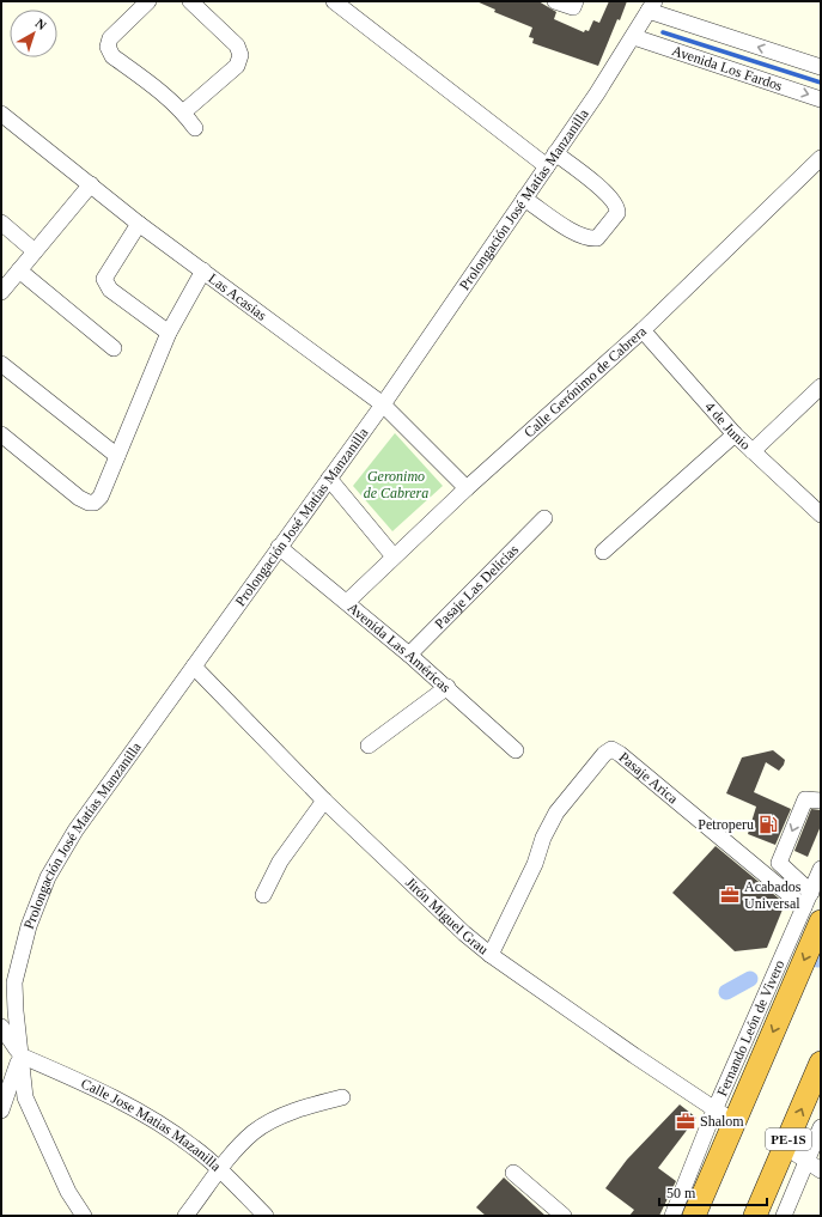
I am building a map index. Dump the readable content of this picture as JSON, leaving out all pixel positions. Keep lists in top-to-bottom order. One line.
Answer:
{"streets":{"highway":["PE-1S"],"street":["Avenida Los Fardos","Prolongación José Matías Manzanilla","Las Acasias","Calle Gerónimo de Cabrera","4 de Junio","Pasaje Las Delicias","Avenida Las Américas","Pasaje Arica","Jirón Miguel Grau","Fernando León de Vivero","Calle Jose Matias Mazanilla"]},"crossings":[["Avenida Los Fardos","Prolongación José Matías Manzanilla"],["Prolongación José Matías Manzanilla","Las Acasias"],["Prolongación José Matías Manzanilla","Avenida Las Américas"],["Prolongación José Matías Manzanilla","Jirón Miguel Grau"],["Prolongación José Matías Manzanilla","Calle Jose Matias Mazanilla"],["Las Acasias","Calle Gerónimo de Cabrera"],["Calle Gerónimo de Cabrera","4 de Junio"],["Calle Gerónimo de Cabrera","Avenida Las Américas"],["Pasaje Las Delicias","Avenida Las Américas"],["Pasaje Arica","Jirón Miguel Grau"],["Pasaje Arica","Fernando León de Vivero"],["Jirón Miguel Grau","Fernando León de Vivero"]],"parks":["Geronimo de Cabrera"],"places":{"fuel station":["Petroperu"],"office":["Acabados Universal","Shalom"]},"scale_bar":"50 m","north":"top right"}
